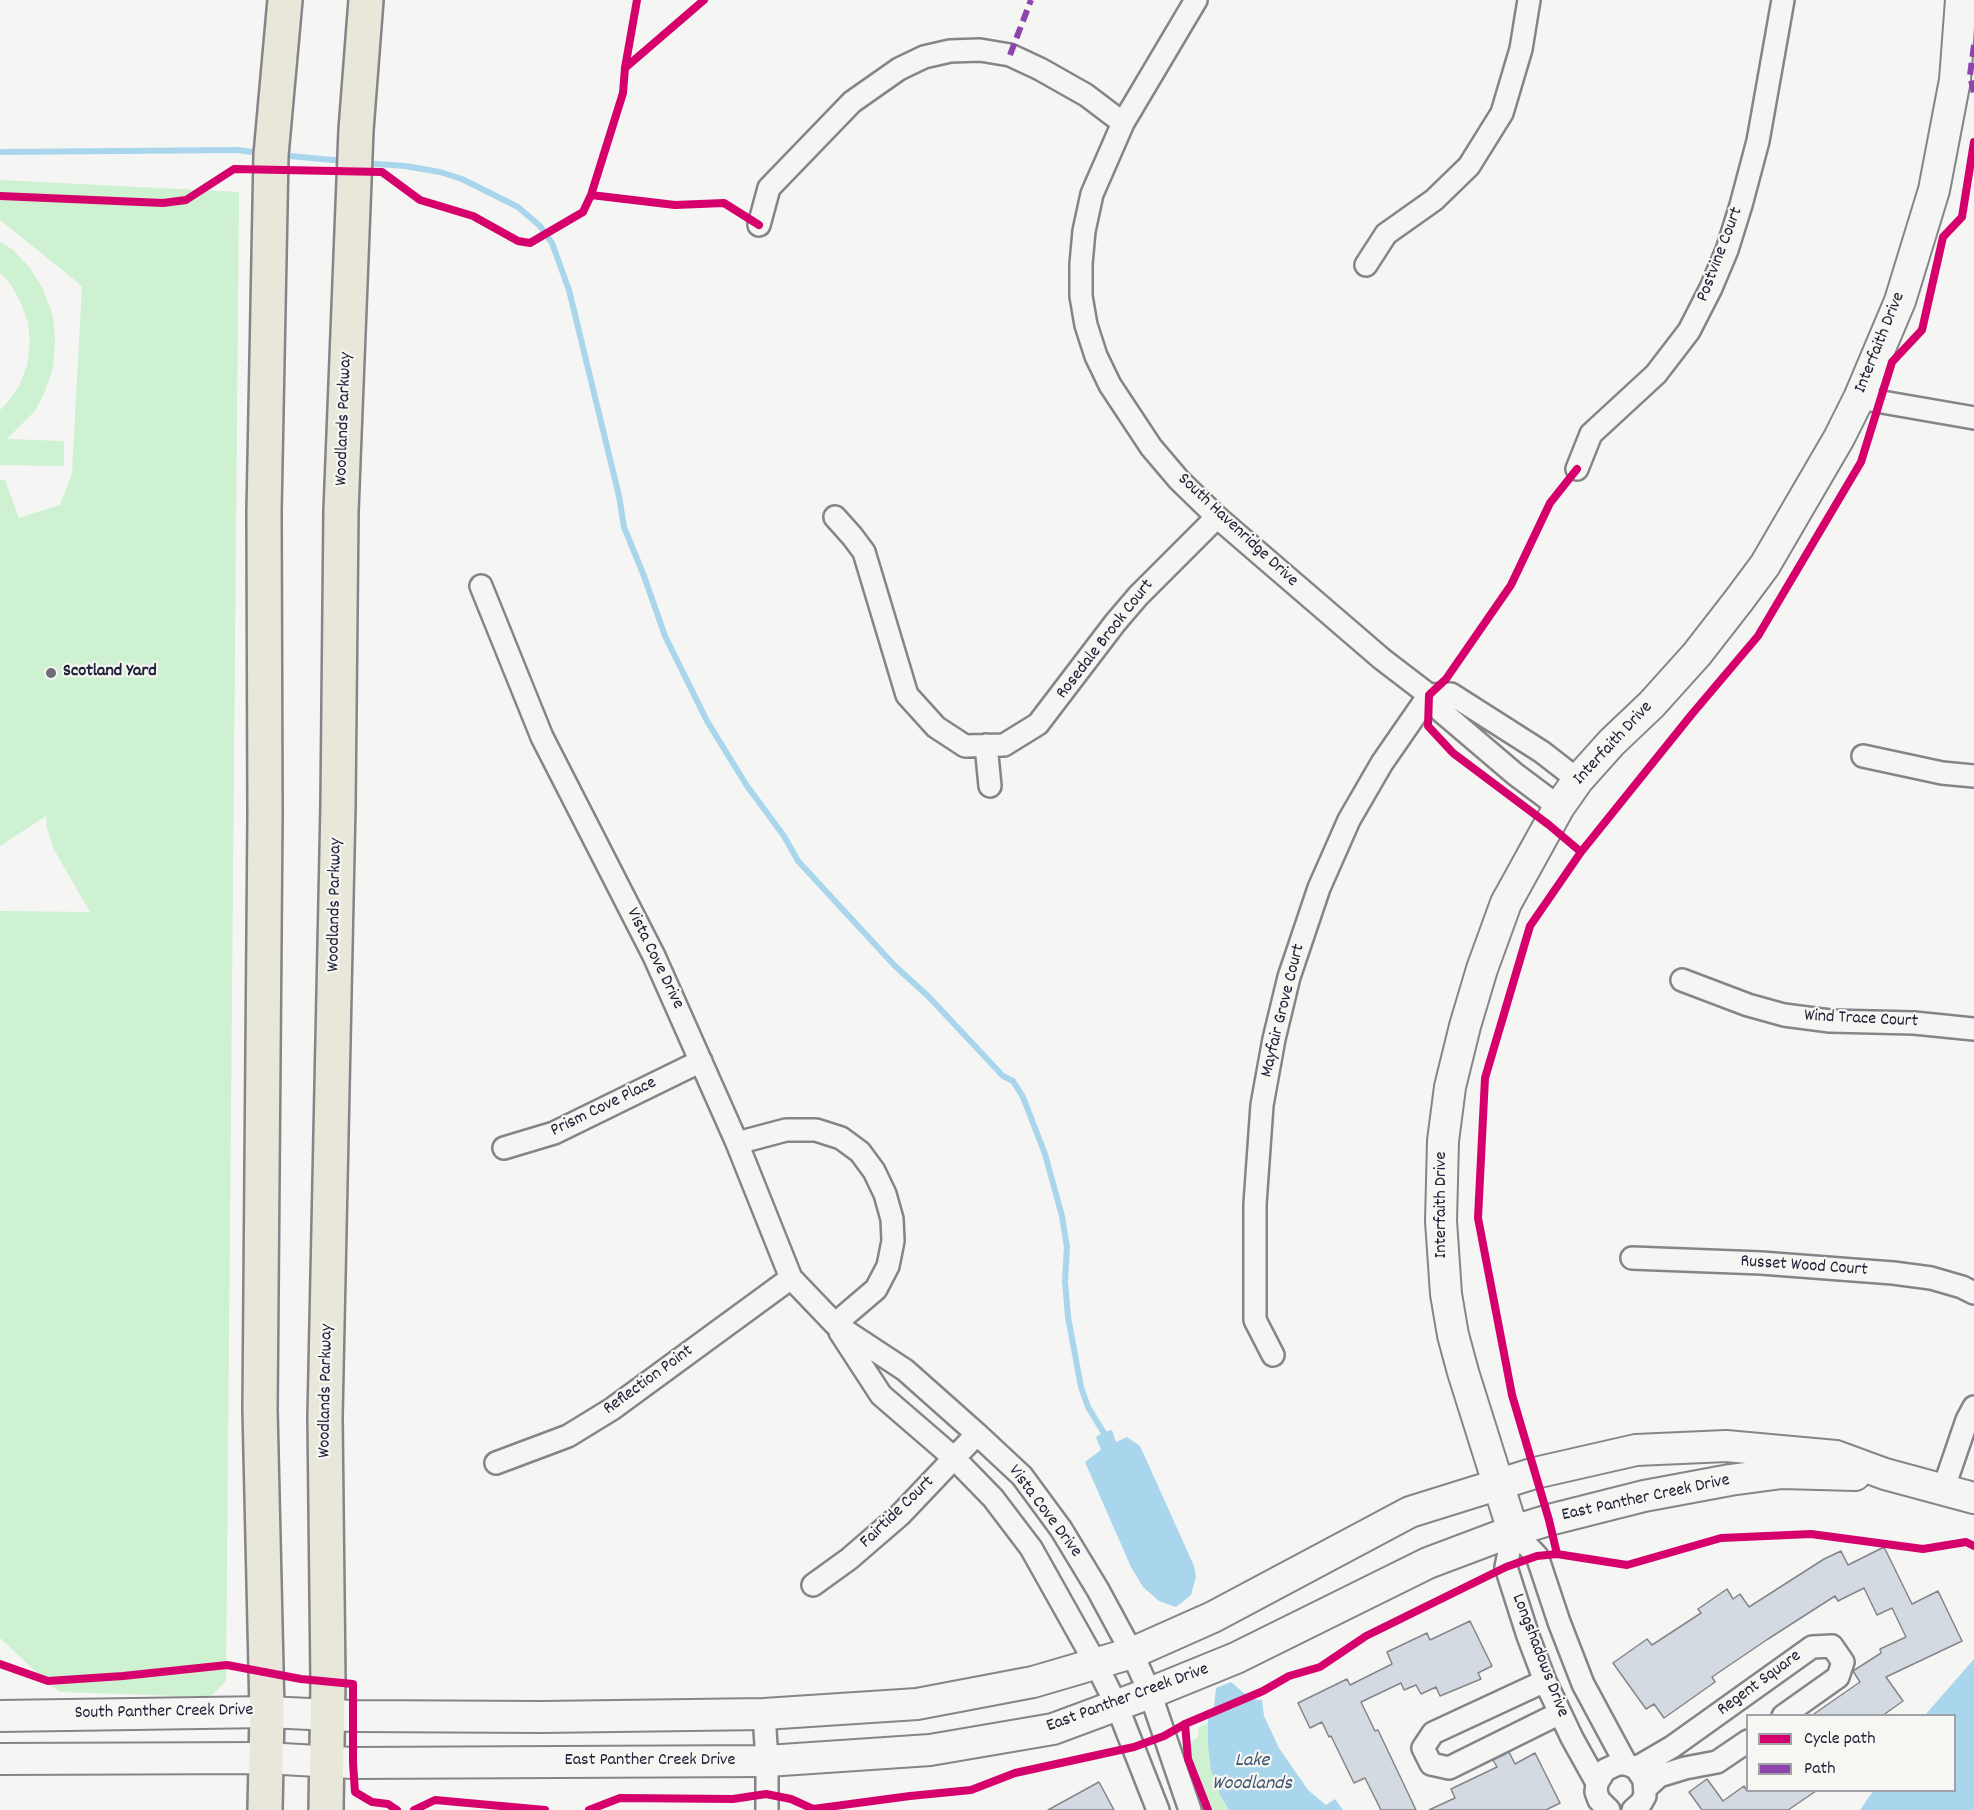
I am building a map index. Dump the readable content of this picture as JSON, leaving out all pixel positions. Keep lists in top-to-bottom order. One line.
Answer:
{"streets":{"main road":["Woodlands Parkway"],"street":["Postvine Court","Interfaith Drive","South Havenridge Drive","Rosedale Brook Court","Vista Cove Drive","Mayfair Grove Court","Wind Trace Court","Prism Cove Place","Russet Wood Court","Reflection Point","East Panther Creek Drive","Fairtide Court","Longshadows Drive","Regent Square","South Panther Creek Drive"]},"crossings":[["Interfaith Drive","South Havenridge Drive"],["Interfaith Drive","East Panther Creek Drive"],["Interfaith Drive","Longshadows Drive"],["Woodlands Parkway","East Panther Creek Drive"],["Woodlands Parkway","South Panther Creek Drive"],["South Havenridge Drive","Rosedale Brook Court"],["South Havenridge Drive","Mayfair Grove Court"],["Vista Cove Drive","Prism Cove Place"],["Vista Cove Drive","Reflection Point"],["Vista Cove Drive","East Panther Creek Drive"],["Vista Cove Drive","Fairtide Court"],["East Panther Creek Drive","Longshadows Drive"],["East Panther Creek Drive","South Panther Creek Drive"],["Longshadows Drive","Regent Square"]],"water":["Lake Woodlands"],"places":["Scotland Yard"],"legend":["Cycle path","Path"]}
